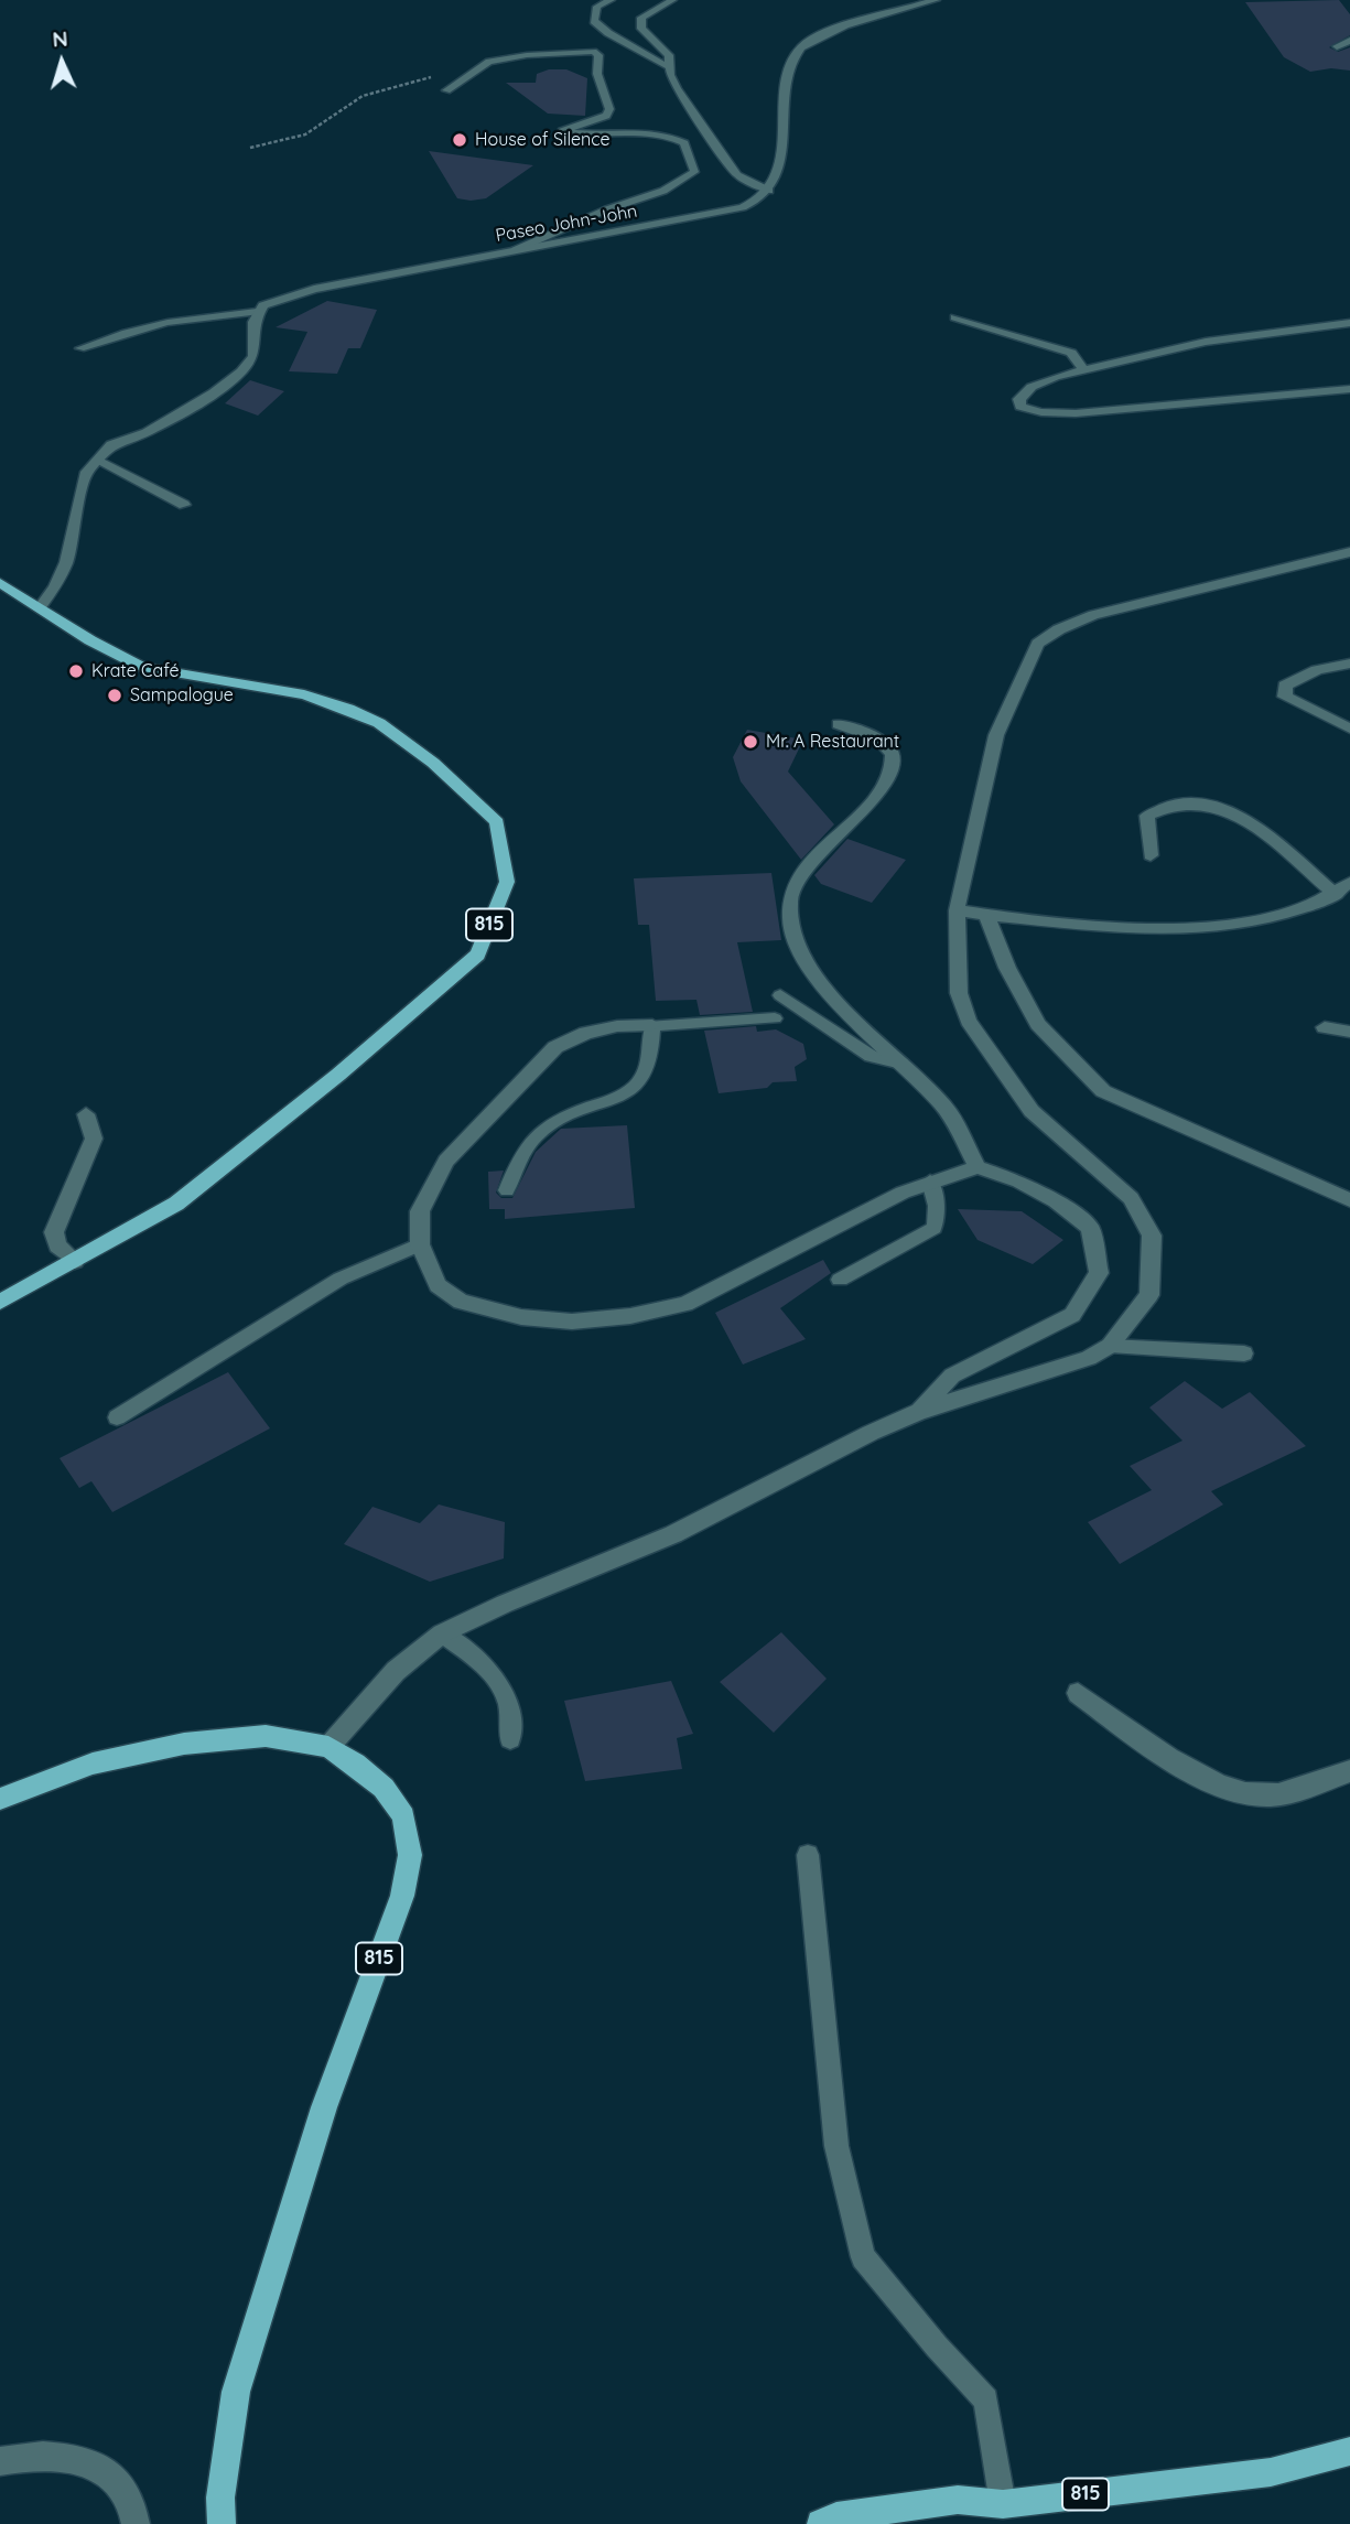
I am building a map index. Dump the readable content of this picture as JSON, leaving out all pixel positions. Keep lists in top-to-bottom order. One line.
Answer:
{"streets":{"main road":["815"],"street":["Paseo John-John"]},"places":["House of Silence","Krate Café","Sampalogue","Mr. A Restaurant"],"north":"top"}
